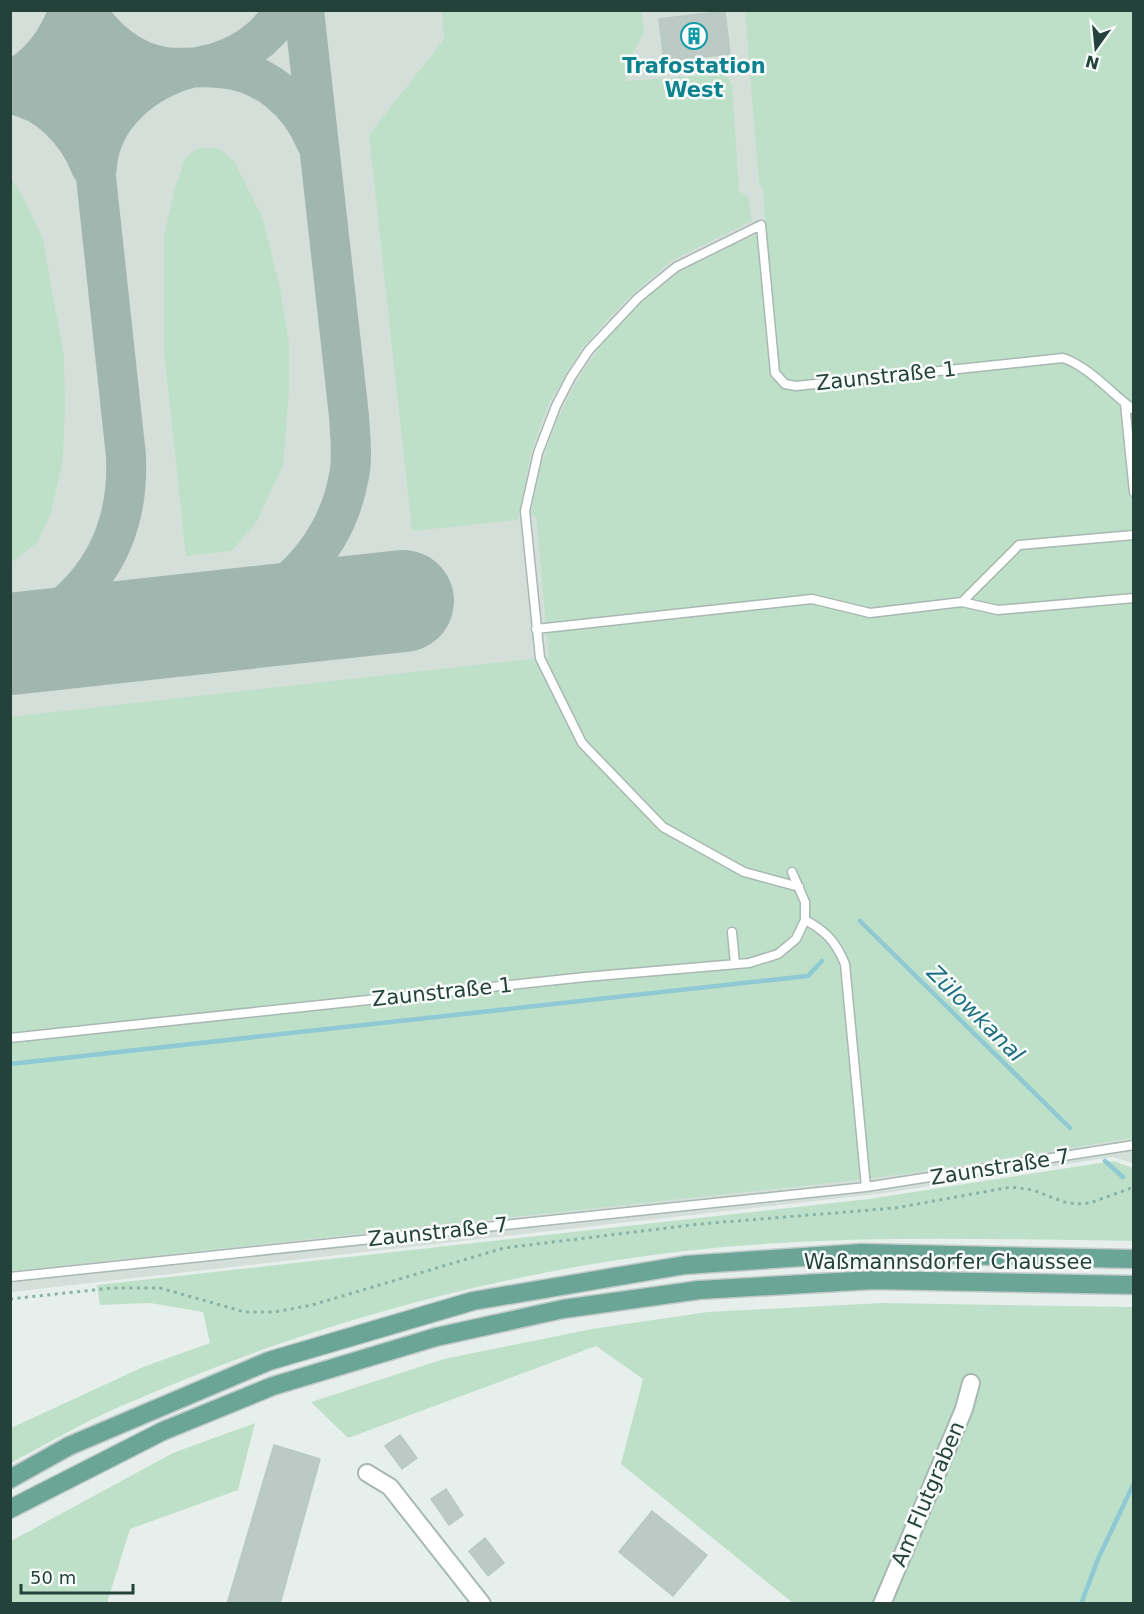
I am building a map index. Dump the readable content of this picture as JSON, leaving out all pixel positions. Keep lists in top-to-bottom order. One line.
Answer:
{"streets":{"main road":["Waßmannsdorfer Chaussee"],"street":["Am Flutgraben"],"lane":["Zaunstraße 1","Zaunstraße 7"]},"water":["Zülowkanal"],"places":{"building":["Trafostation West"]},"scale_bar":"50 m","north":"bottom"}
